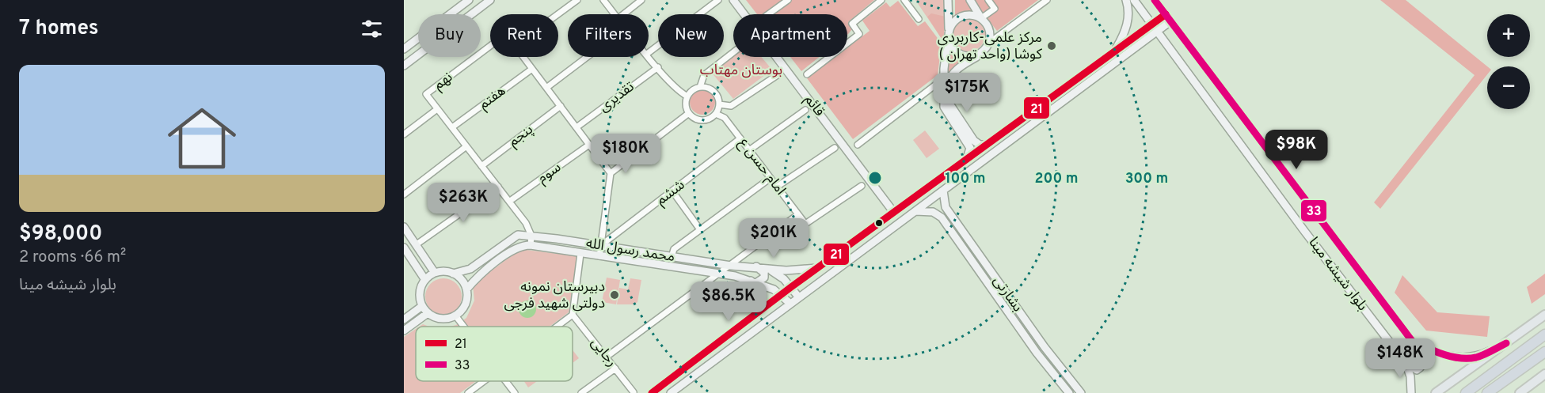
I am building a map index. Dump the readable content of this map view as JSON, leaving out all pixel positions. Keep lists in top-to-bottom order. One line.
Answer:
{"streets":{"street":["نهم","تقدیری","هفتم","قائم","پنجم","امام حسن ع","سوم","ششم","محمد رسول الله","بلوار شیشه مینا","بشارتی","رجایی"]},"crossings":[["امام حسن ع","ششم"],["ششم","محمد رسول الله"]],"parks":["بوستان مهتاب"],"places":["مرکز علمی-کاربردی کوشا (واحد تهران )","دبیرستان نمونه دولتی شهید فرجی"],"lines":["transit line 33","transit line 21"],"legend":["21","33"],"page":{"heading":"7 homes","map_buttons":["+","−"],"chip":["Buy","Rent","Filters","New","Apartment"],"list":[{"name":"$98,000","note":"2 rooms · 66 m² · بلوار شیشه مینا"}],"price":["$175K","$98K","$180K","$263K","$201K","$86.5K","$148K"]},"rings":["100 m","200 m","300 m"]}
